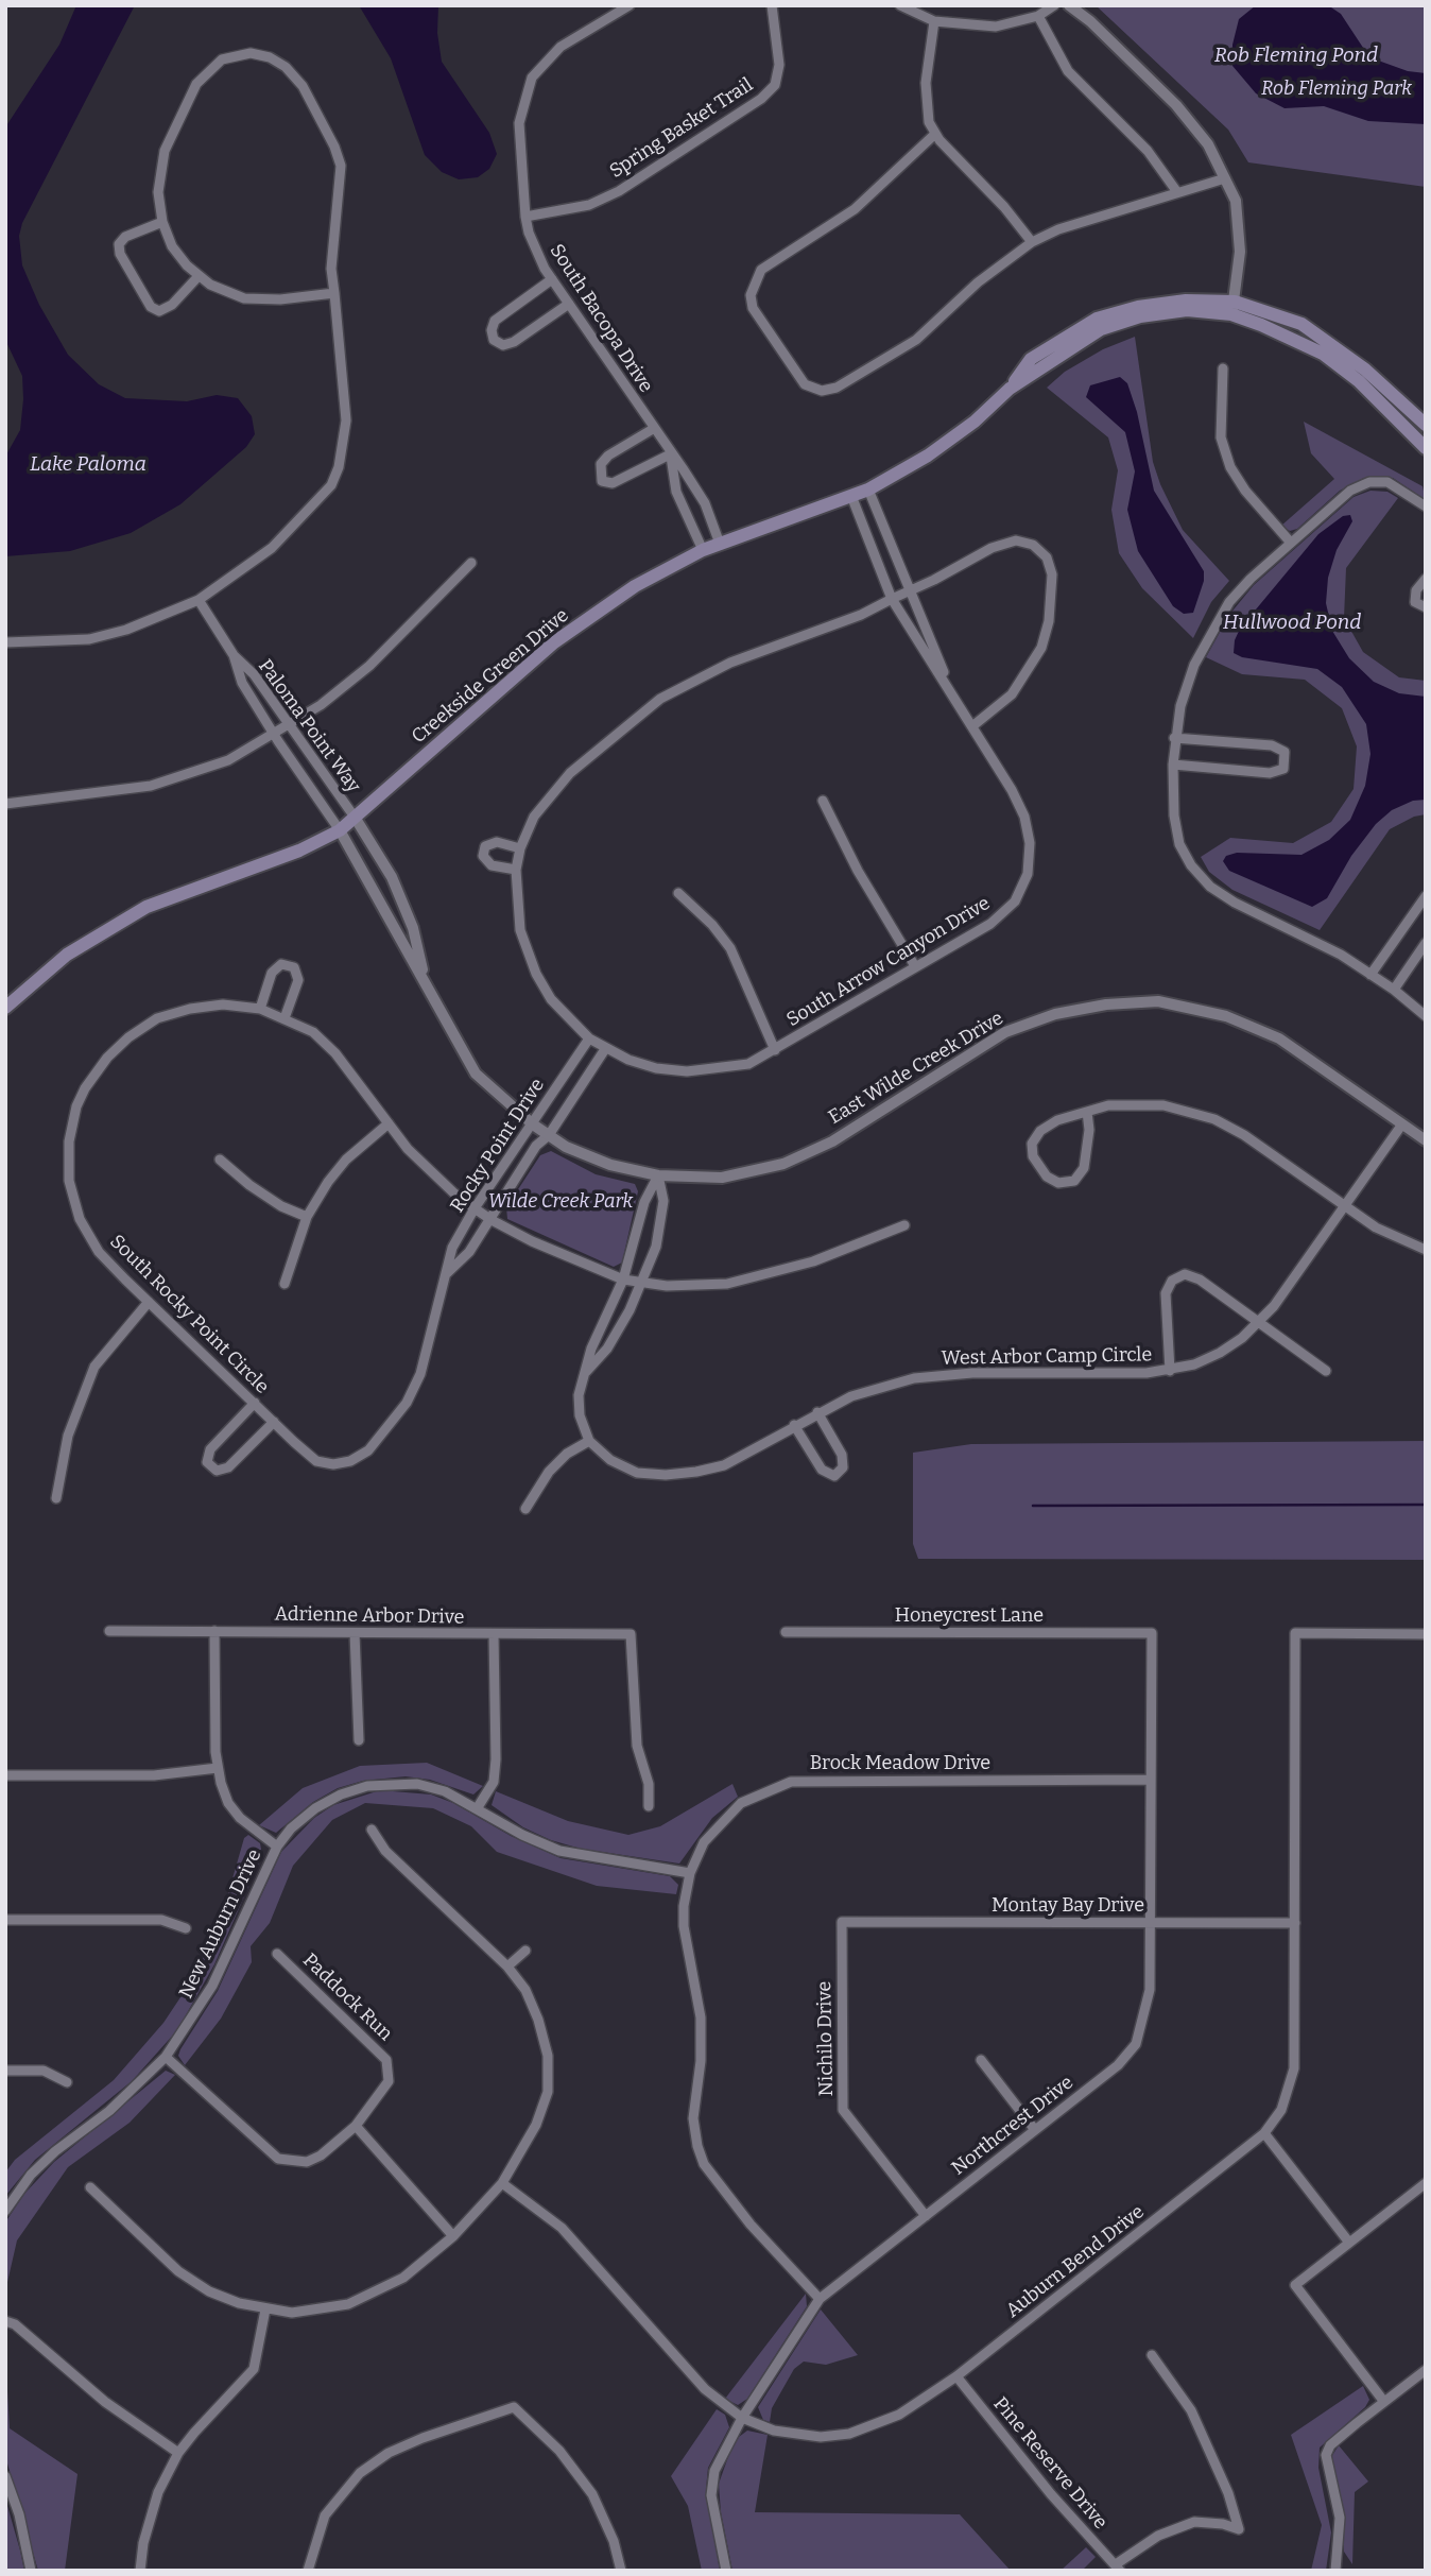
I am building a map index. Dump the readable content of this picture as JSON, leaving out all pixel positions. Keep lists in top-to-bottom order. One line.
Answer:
{"streets":{"main road":["Creekside Green Drive"],"street":["Spring Basket Trail","South Bacopa Drive","Paloma Point Way","South Arrow Canyon Drive","East Wilde Creek Drive","Rocky Point Drive","South Rocky Point Circle","West Arbor Camp Circle","Adrienne Arbor Drive","Honeycrest Lane","Brock Meadow Drive","Montay Bay Drive","New Auburn Drive","Paddock Run","Nichilo Drive","Northcrest Drive","Auburn Bend Drive","Pine Reserve Drive"]},"crossings":[["Spring Basket Trail","South Bacopa Drive"],["South Bacopa Drive","Creekside Green Drive"],["Creekside Green Drive","Paloma Point Way"],["Creekside Green Drive","South Arrow Canyon Drive"],["South Arrow Canyon Drive","Rocky Point Drive"],["East Wilde Creek Drive","Rocky Point Drive"],["East Wilde Creek Drive","West Arbor Camp Circle"],["Rocky Point Drive","South Rocky Point Circle"],["Honeycrest Lane","Northcrest Drive"],["Brock Meadow Drive","New Auburn Drive"],["Brock Meadow Drive","Northcrest Drive"],["Montay Bay Drive","Nichilo Drive"],["Montay Bay Drive","Northcrest Drive"],["Montay Bay Drive","Auburn Bend Drive"],["Nichilo Drive","Northcrest Drive"],["Northcrest Drive","Auburn Bend Drive"],["Auburn Bend Drive","Pine Reserve Drive"]],"water":["Rob Fleming Pond","Lake Paloma","Hullwood Pond"],"parks":["Rob Fleming Park","Wilde Creek Park"]}
